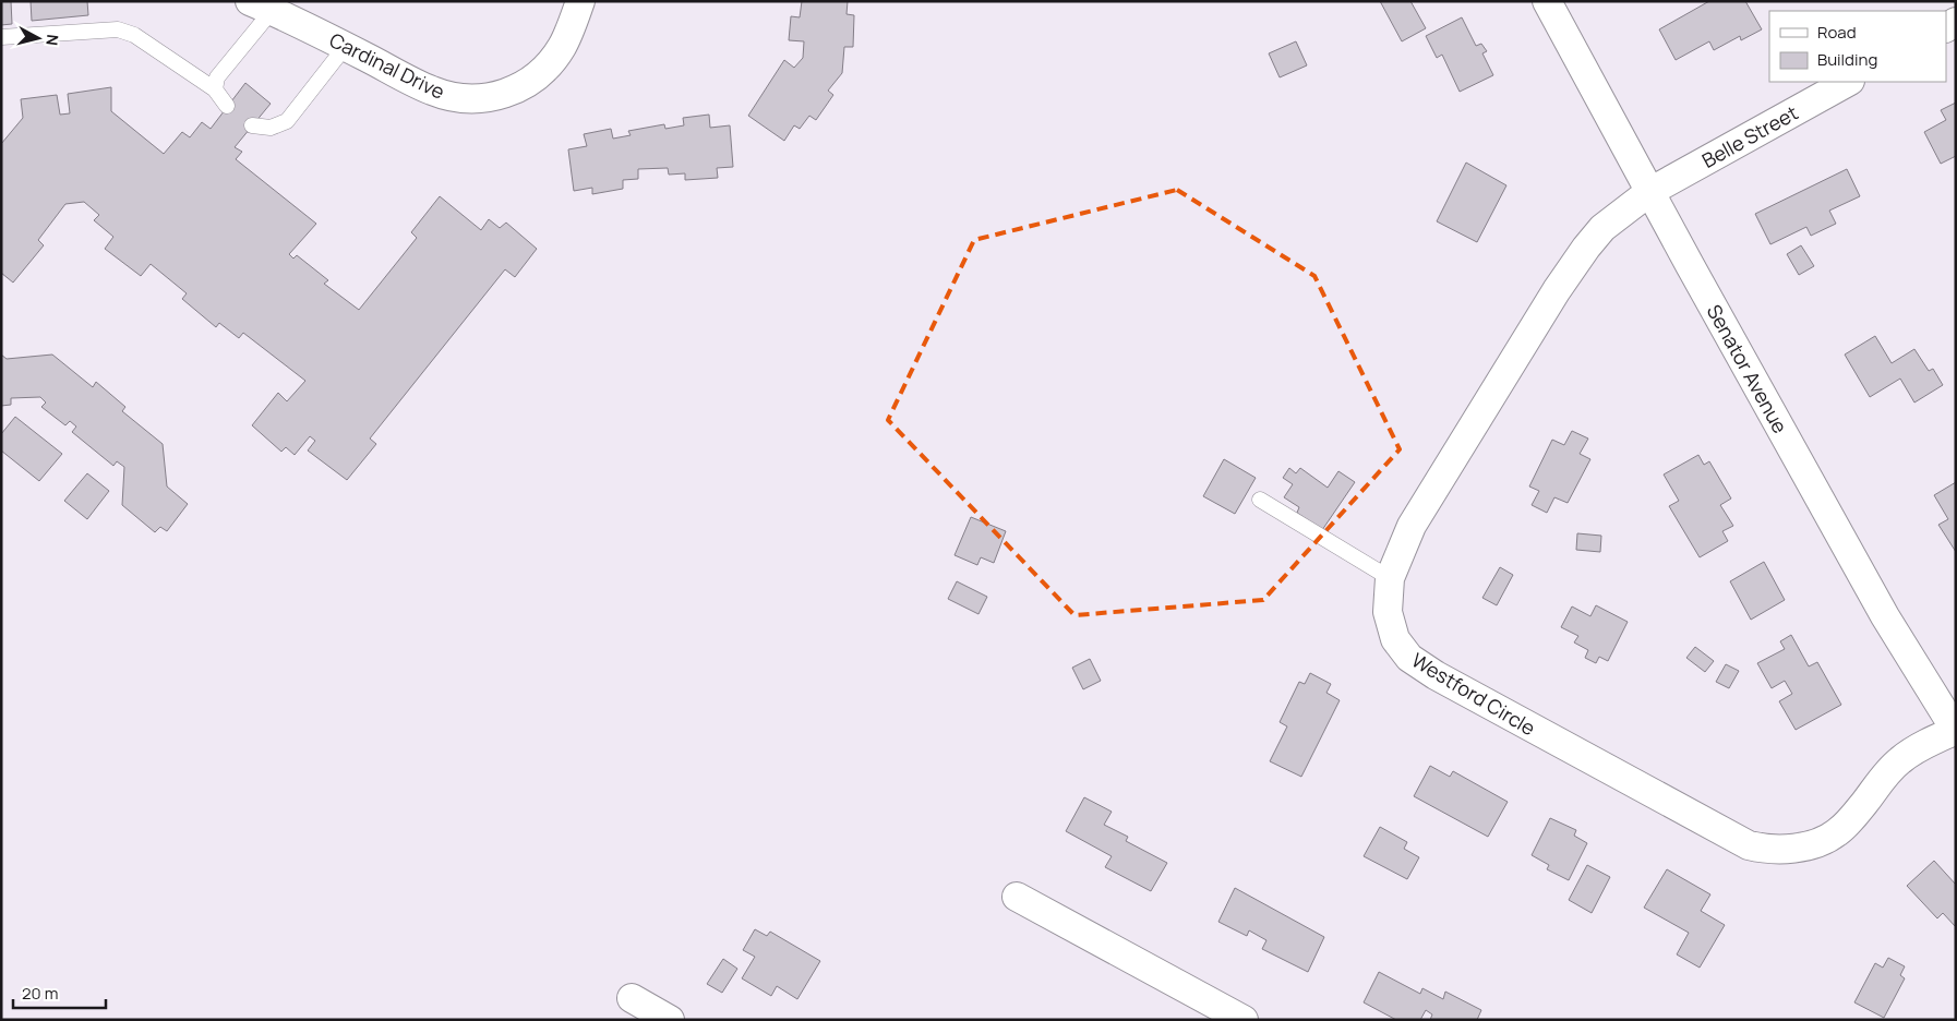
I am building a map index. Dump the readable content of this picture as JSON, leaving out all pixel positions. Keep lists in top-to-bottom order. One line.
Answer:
{"streets":{"street":["Cardinal Drive","Belle Street","Senator Avenue","Westford Circle"]},"crossings":[["Belle Street","Senator Avenue"],["Belle Street","Westford Circle"],["Senator Avenue","Westford Circle"]],"legend":["Road","Building"],"scale_bar":"20 m","north":"right"}
